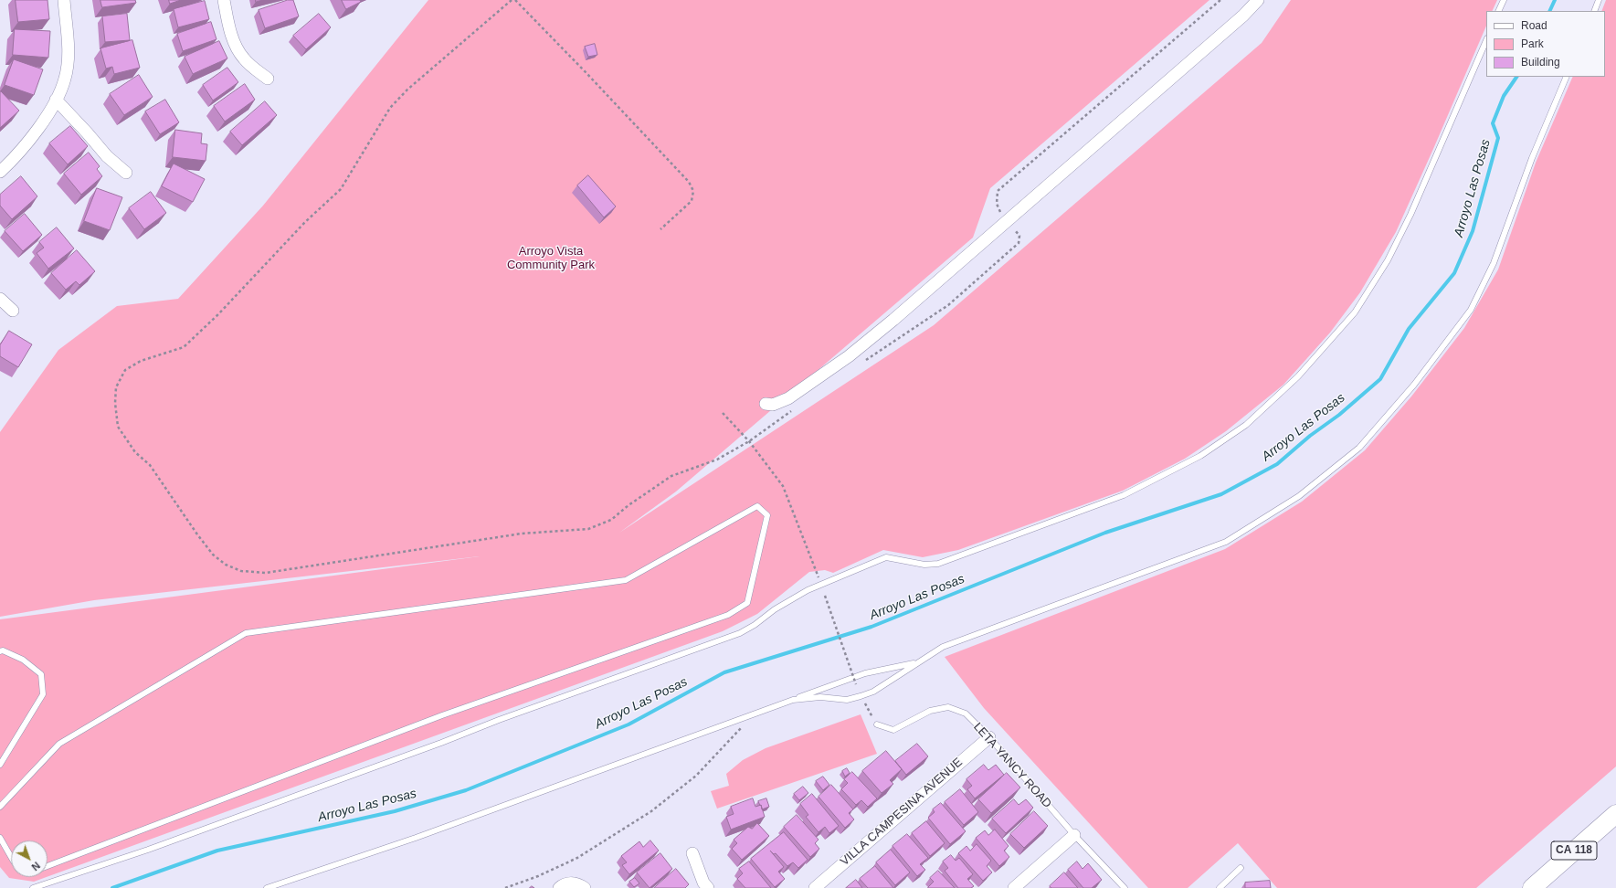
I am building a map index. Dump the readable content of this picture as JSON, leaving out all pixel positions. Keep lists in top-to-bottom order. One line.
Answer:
{"streets":{"main road":["CA 118"],"street":["VILLA CAMPESINA AVENUE"],"lane":["LETA YANCY ROAD"]},"crossings":[["LETA YANCY ROAD","VILLA CAMPESINA AVENUE"]],"water":["Arroyo Las Posas"],"parks":["Arroyo Vista Community Park"],"legend":["Road","Park","Building"],"north":"bottom right"}
